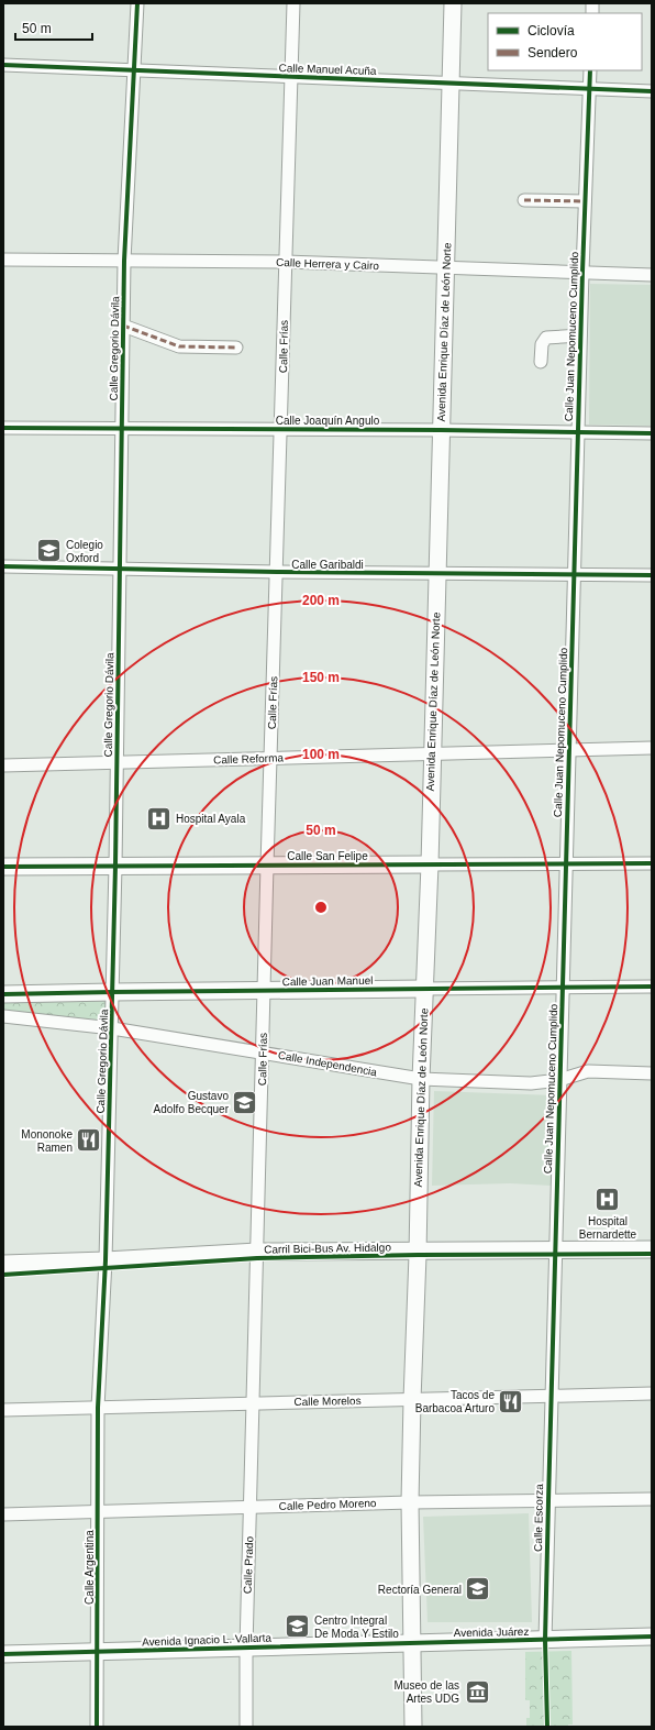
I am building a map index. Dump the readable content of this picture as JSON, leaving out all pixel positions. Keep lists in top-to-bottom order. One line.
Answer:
{"streets":{"main road":["Avenida Enrique Díaz de León Norte","Calle San Felipe","Calle Juan Manuel","Avenida Juárez","Avenida Ignacio L. Vallarta"],"street":["Calle Manuel Acuña","Calle Herrera y Cairo","Calle Juan Nepomuceno Cumplido","Calle Frías","Calle Gregorio Dávila","Calle Joaquín Angulo","Calle Garibaldi","Calle Reforma","Calle Independencia","Calle Morelos","Calle Pedro Moreno","Calle Escorza","Calle Prado","Calle Argentina"],"cycle path":["Carril Bici-Bus Av. Hidalgo"]},"crossings":[["Calle Manuel Acuña","Avenida Enrique Díaz de León Norte"],["Calle Manuel Acuña","Calle Juan Nepomuceno Cumplido"],["Calle Manuel Acuña","Calle Frías"],["Calle Manuel Acuña","Calle Gregorio Dávila"],["Calle Herrera y Cairo","Avenida Enrique Díaz de León Norte"],["Calle Herrera y Cairo","Calle Juan Nepomuceno Cumplido"],["Calle Herrera y Cairo","Calle Frías"],["Calle Herrera y Cairo","Calle Gregorio Dávila"],["Avenida Enrique Díaz de León Norte","Calle Joaquín Angulo"],["Avenida Enrique Díaz de León Norte","Calle Garibaldi"],["Avenida Enrique Díaz de León Norte","Calle Reforma"],["Avenida Enrique Díaz de León Norte","Calle San Felipe"],["Avenida Enrique Díaz de León Norte","Calle Juan Manuel"],["Avenida Enrique Díaz de León Norte","Calle Independencia"],["Avenida Enrique Díaz de León Norte","Calle Morelos"],["Avenida Enrique Díaz de León Norte","Calle Pedro Moreno"],["Avenida Enrique Díaz de León Norte","Avenida Juárez"],["Avenida Enrique Díaz de León Norte","Avenida Ignacio L. Vallarta"],["Calle Juan Nepomuceno Cumplido","Calle Joaquín Angulo"],["Calle Juan Nepomuceno Cumplido","Calle Garibaldi"],["Calle Juan Nepomuceno Cumplido","Calle Reforma"],["Calle Juan Nepomuceno Cumplido","Calle San Felipe"],["Calle Juan Nepomuceno Cumplido","Calle Juan Manuel"],["Calle Juan Nepomuceno Cumplido","Calle Independencia"],["Calle Juan Nepomuceno Cumplido","Calle Morelos"],["Calle Juan Nepomuceno Cumplido","Calle Escorza"],["Calle Frías","Calle Joaquín Angulo"],["Calle Frías","Calle Garibaldi"],["Calle Frías","Calle Reforma"],["Calle Frías","Calle San Felipe"],["Calle Frías","Calle Juan Manuel"],["Calle Frías","Calle Independencia"],["Calle Frías","Calle Morelos"],["Calle Frías","Calle Prado"],["Calle Gregorio Dávila","Calle Joaquín Angulo"],["Calle Gregorio Dávila","Calle Garibaldi"],["Calle Gregorio Dávila","Calle Reforma"],["Calle Gregorio Dávila","Calle San Felipe"],["Calle Gregorio Dávila","Calle Juan Manuel"],["Calle Gregorio Dávila","Calle Independencia"],["Calle Gregorio Dávila","Calle Morelos"],["Calle Gregorio Dávila","Calle Argentina"],["Calle Morelos","Calle Escorza"],["Calle Morelos","Calle Prado"],["Calle Morelos","Calle Argentina"],["Calle Pedro Moreno","Calle Escorza"],["Calle Pedro Moreno","Calle Prado"],["Calle Pedro Moreno","Calle Argentina"],["Calle Escorza","Avenida Juárez"],["Calle Prado","Avenida Ignacio L. Vallarta"],["Calle Argentina","Avenida Ignacio L. Vallarta"],["Avenida Juárez","Avenida Ignacio L. Vallarta"]],"places":{"school or university":["Colegio Oxford","Gustavo Adolfo Becquer","Rectoría General","Centro Integral De Moda Y Estilo"],"hospital":["Hospital Ayala","Hospital Bernardette"],"restaurant":["Mononoke Ramen","Tacos de Barbacoa Arturo"],"museum":["Museo de las Artes UDG"]},"legend":["Ciclovía","Sendero"],"scale_bar":"50 m","rings":["200 m","150 m","100 m","50 m"]}
